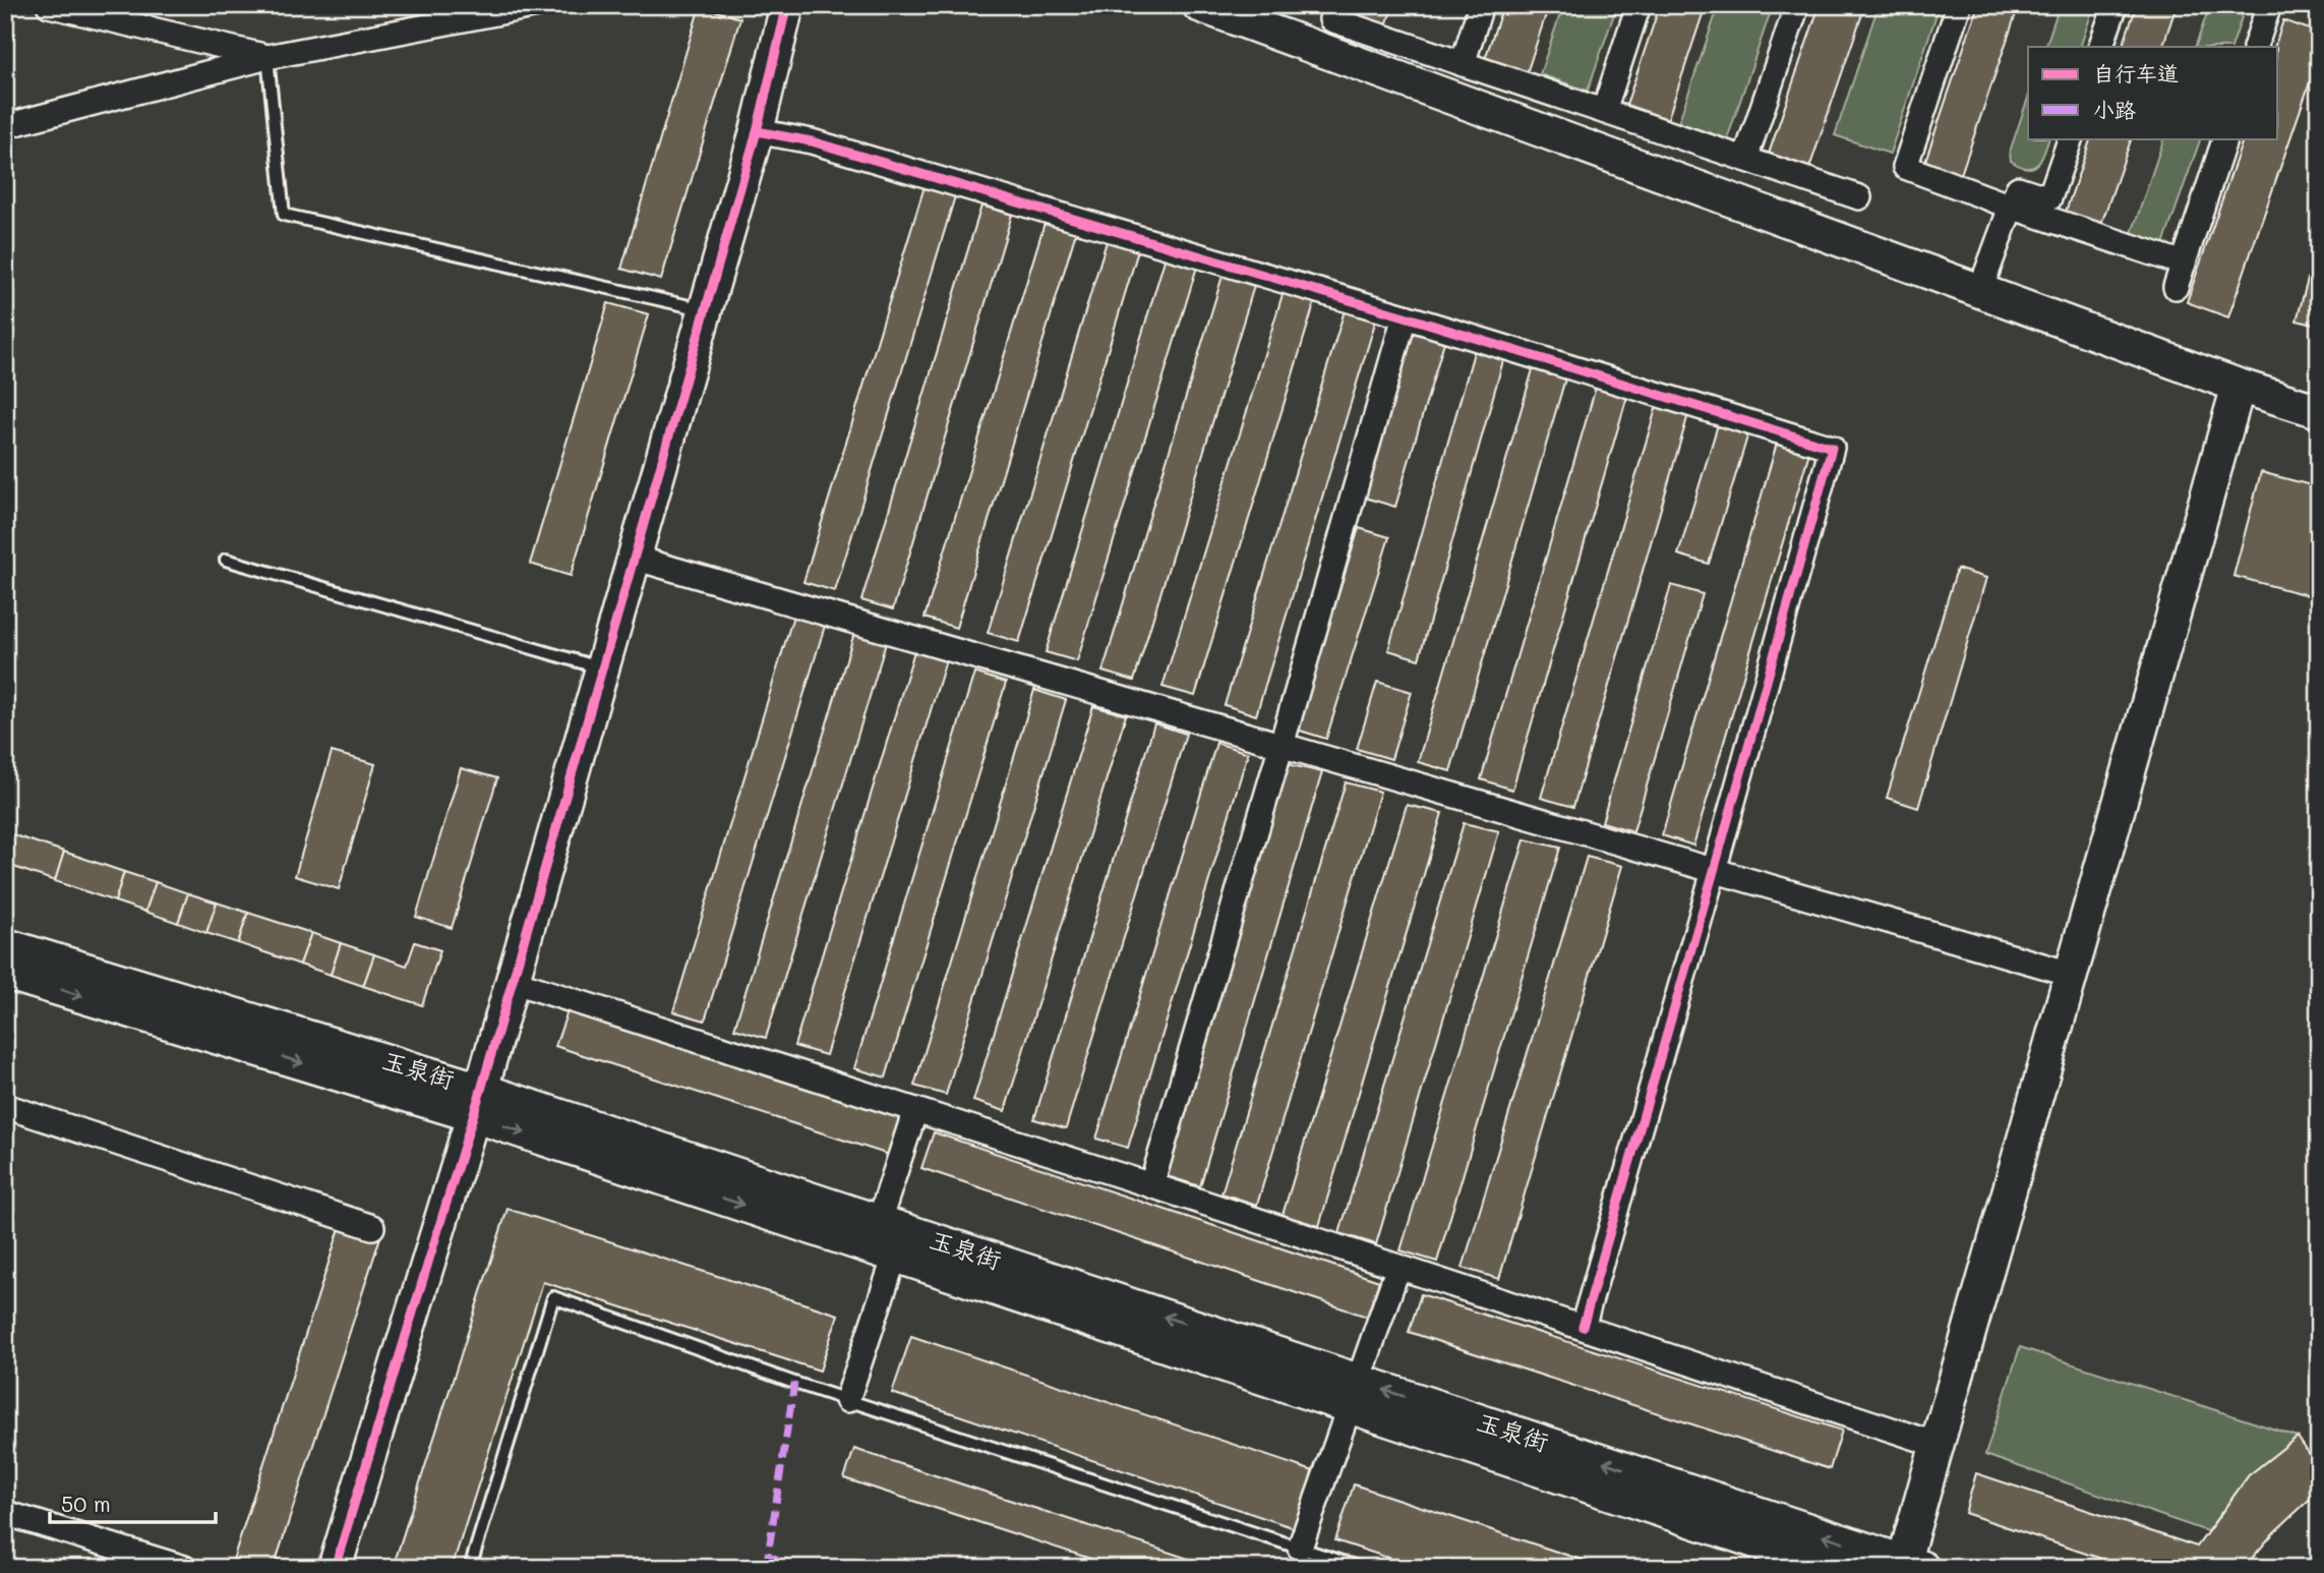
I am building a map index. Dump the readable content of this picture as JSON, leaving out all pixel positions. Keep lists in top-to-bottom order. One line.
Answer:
{"streets":{"street":["玉泉街"]},"legend":["自行车道","小路"],"scale_bar":"50 m"}
